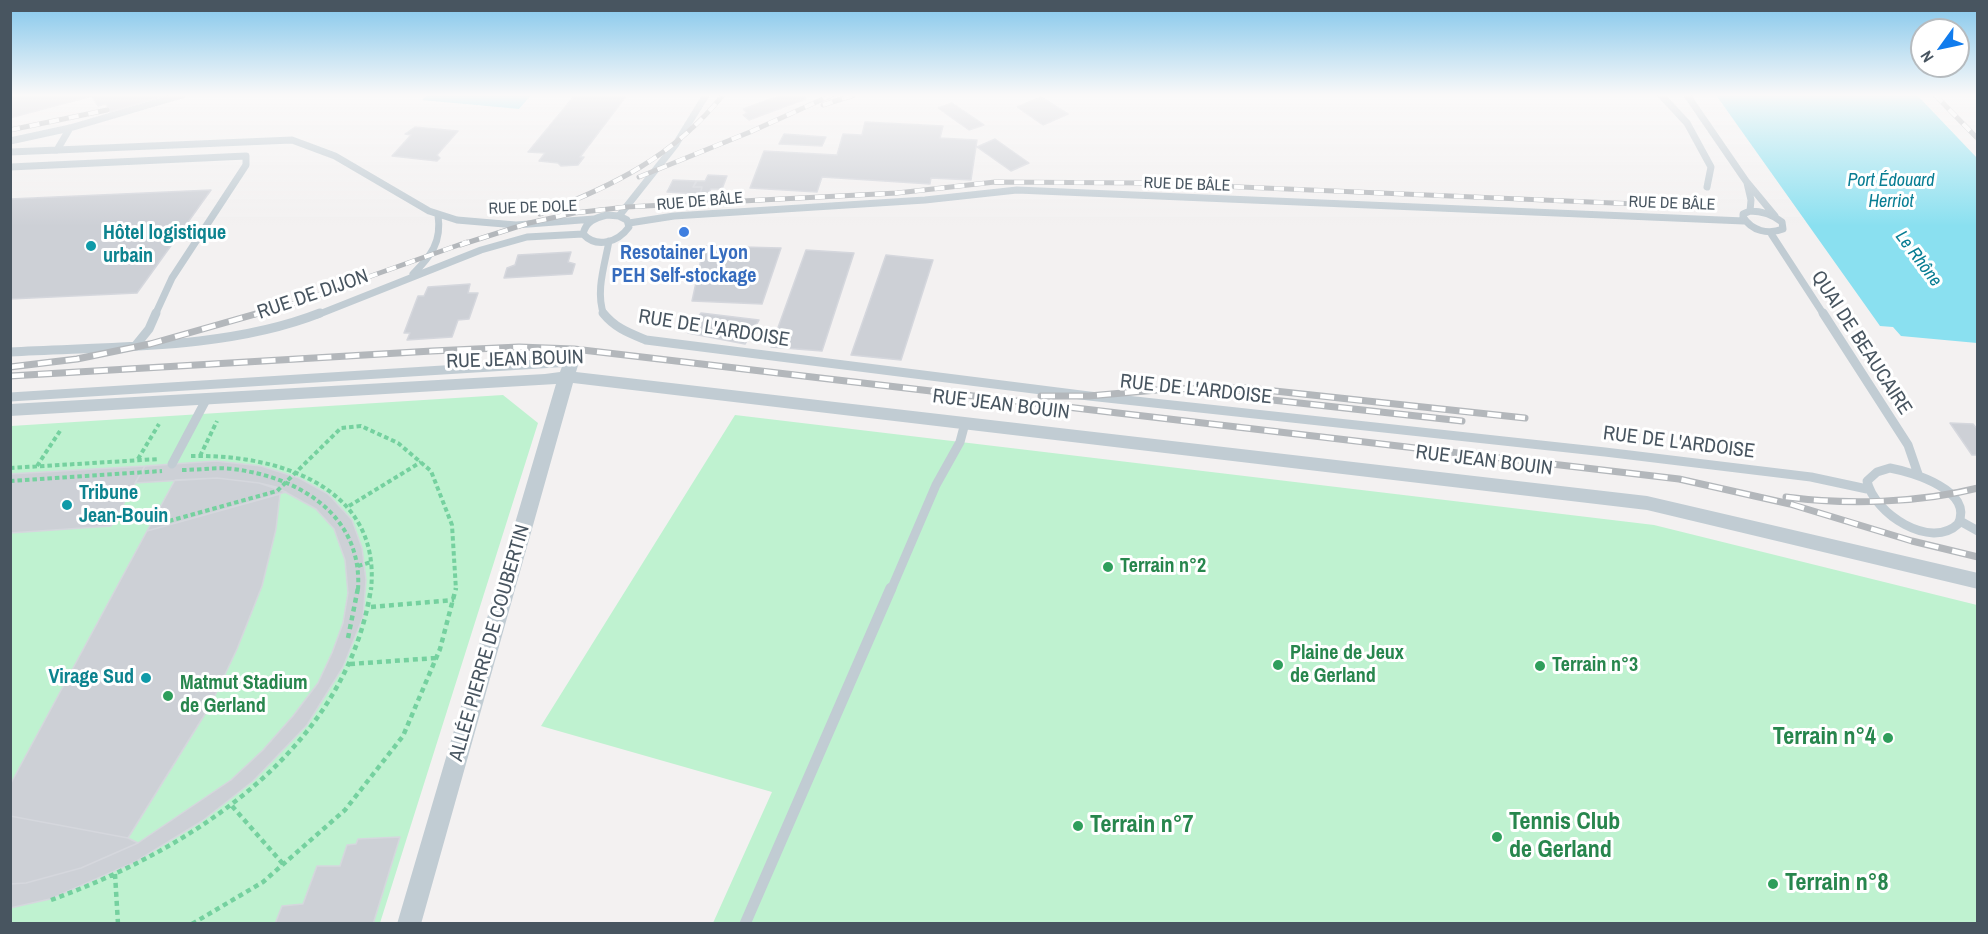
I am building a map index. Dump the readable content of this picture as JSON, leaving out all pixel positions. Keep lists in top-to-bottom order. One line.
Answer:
{"streets":{"street":["RUE JEAN BOUIN","ALLÉE PIERRE DE COUBERTIN"],"lane":["RUE DE BÂLE","RUE DE DOLE","RUE DE DIJON","RUE DE L'ARDOISE","QUAI DE BEAUCAIRE"]},"crossings":[["RUE DE DIJON","RUE DE L'ARDOISE"],["RUE JEAN BOUIN","ALLÉE PIERRE DE COUBERTIN"]],"water":["Port Édouard Herriot","Le Rhône"],"places":["Resotainer Lyon PEH Self-stockage","Hôtel logistique urbain","Tribune Jean-Bouin","Terrain n°2","Plaine de Jeux de Gerland","Terrain n°3","Virage Sud","Matmut Stadium de Gerland","Terrain n°4","Terrain n°7","Tennis Club de Gerland","Terrain n°8"],"north":"bottom left"}
